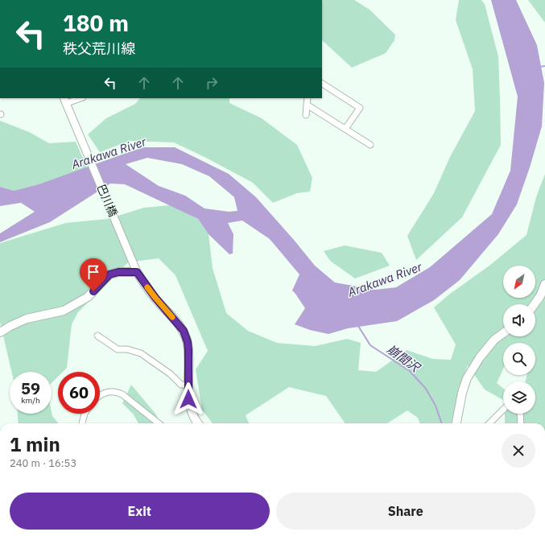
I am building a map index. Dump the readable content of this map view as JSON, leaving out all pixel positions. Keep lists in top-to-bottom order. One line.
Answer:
{"streets":{"main road":["巴川橋"]},"water":["Arakawa River","崩間沢"],"north":"bottom left","page":{"turn":["180 m","秩父荒川線"],"speed":"59 km/h","limit":"60","heading":["1 min","240 m · 16:53"],"buttons":["Exit","Share"]}}
